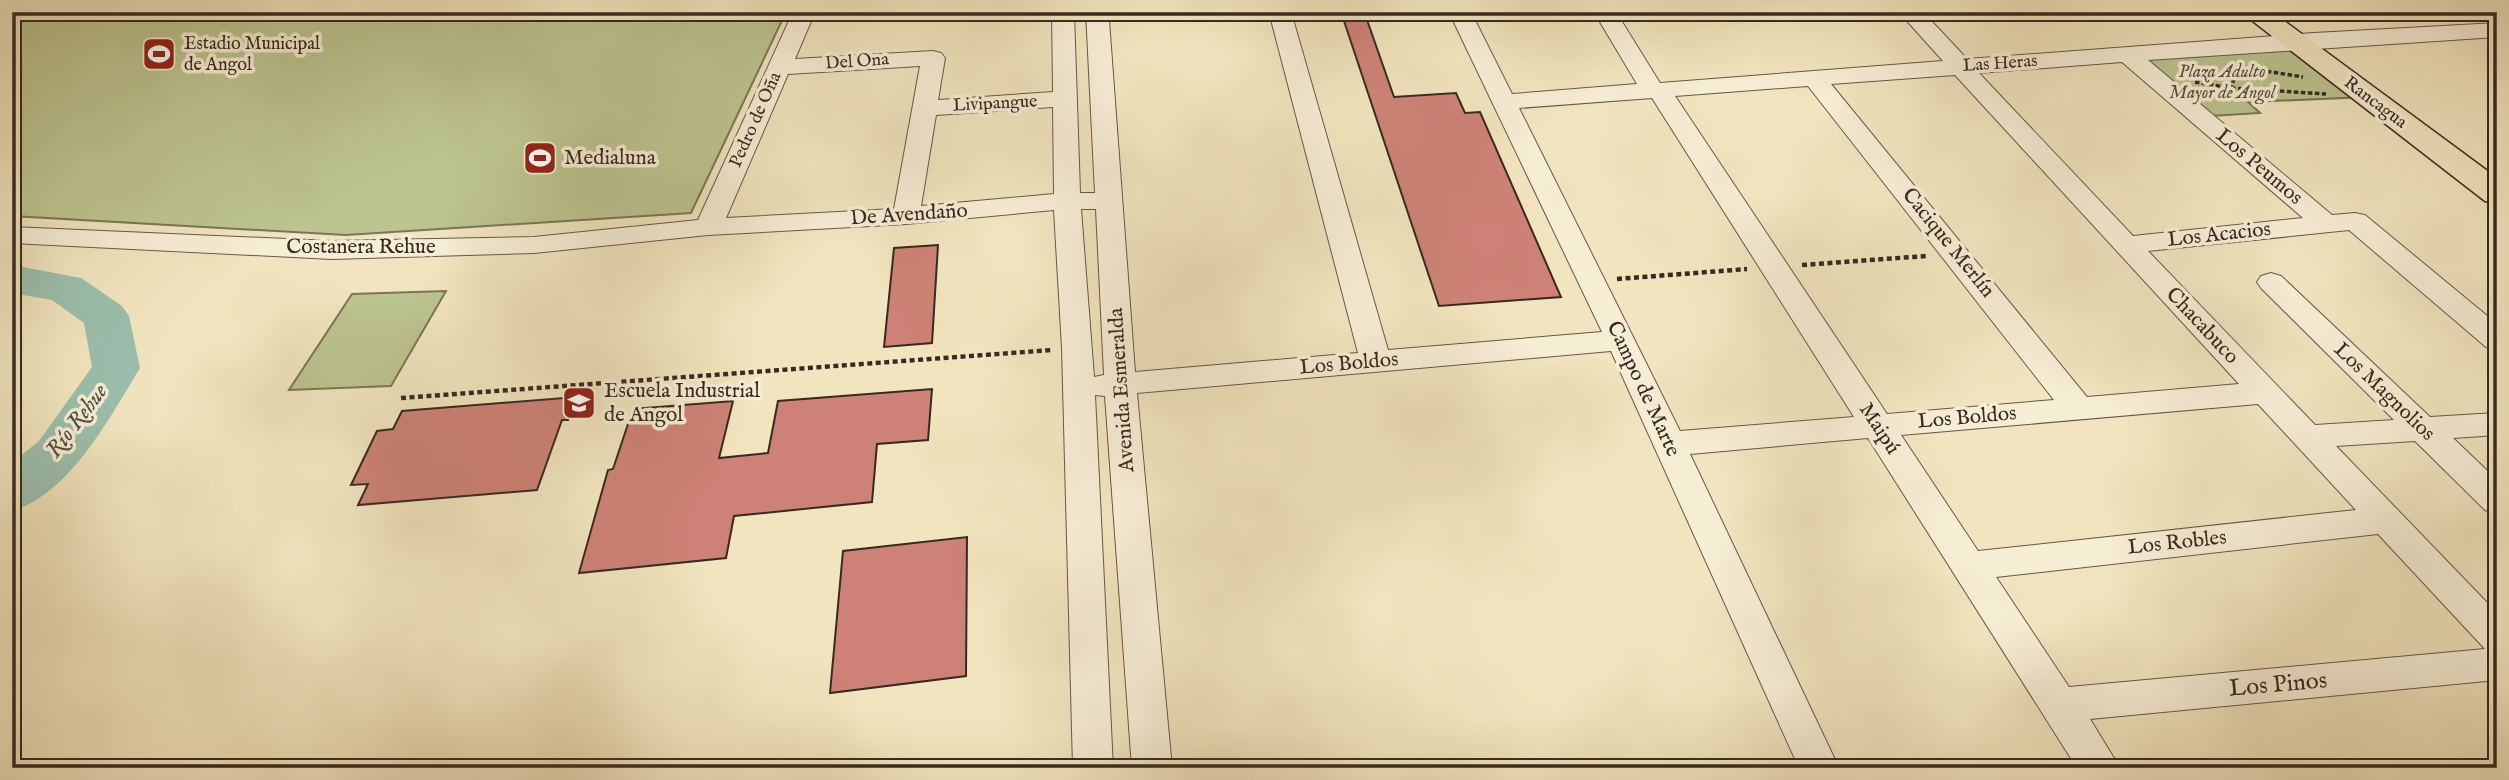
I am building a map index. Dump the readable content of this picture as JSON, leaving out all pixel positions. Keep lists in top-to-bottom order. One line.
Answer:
{"streets":{"main road":["Rancagua"],"street":["Del Ona","Las Heras","Livipangue","Pedro de Oña","Los Peumos","De Avendaño","Los Acacios","Cacique Merlín","Costanera Rehue","Chacabuco","Los Boldos","Campo de Marte","Avenida Esmeralda","Los Magnolios","Maipú","Los Robles","Los Pinos"]},"crossings":[["Del Ona","Livipangue"],["Del Ona","Pedro de Oña"],["Las Heras","Rancagua"],["Las Heras","Los Peumos"],["Las Heras","Cacique Merlín"],["Las Heras","Chacabuco"],["Las Heras","Campo de Marte"],["Las Heras","Maipú"],["Livipangue","Avenida Esmeralda"],["Pedro de Oña","De Avendaño"],["Pedro de Oña","Costanera Rehue"],["Los Peumos","Los Acacios"],["De Avendaño","Costanera Rehue"],["De Avendaño","Avenida Esmeralda"],["Los Acacios","Chacabuco"],["Cacique Merlín","Los Boldos"],["Chacabuco","Los Boldos"],["Chacabuco","Los Robles"],["Los Boldos","Campo de Marte"],["Los Boldos","Avenida Esmeralda"],["Los Boldos","Maipú"],["Maipú","Los Robles"],["Maipú","Los Pinos"]],"water":["Río Rehue"],"parks":["Plaza Adulto Mayor de Angol"],"places":{"sports":["Estadio Municipal de Angol","Medialuna"],"school or university":["Escuela Industrial de Angol"]}}
